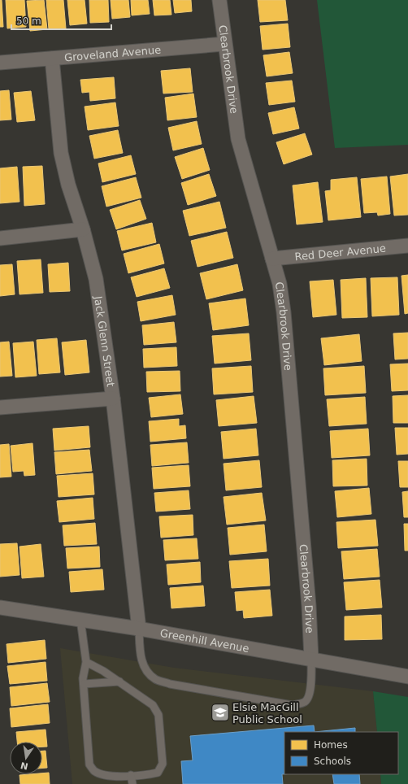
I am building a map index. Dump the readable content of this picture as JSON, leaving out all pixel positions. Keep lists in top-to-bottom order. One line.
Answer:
{"streets":{"street":["Groveland Avenue","Clearbrook Drive","Red Deer Avenue","Jack Glenn Street","Greenhill Avenue"]},"crossings":[["Groveland Avenue","Clearbrook Drive"],["Groveland Avenue","Jack Glenn Street"],["Clearbrook Drive","Red Deer Avenue"],["Clearbrook Drive","Greenhill Avenue"],["Jack Glenn Street","Greenhill Avenue"]],"places":{"school or university":["Elsie MacGill Public School"]},"legend":["Homes","Schools"],"scale_bar":"50 m","north":"bottom"}
